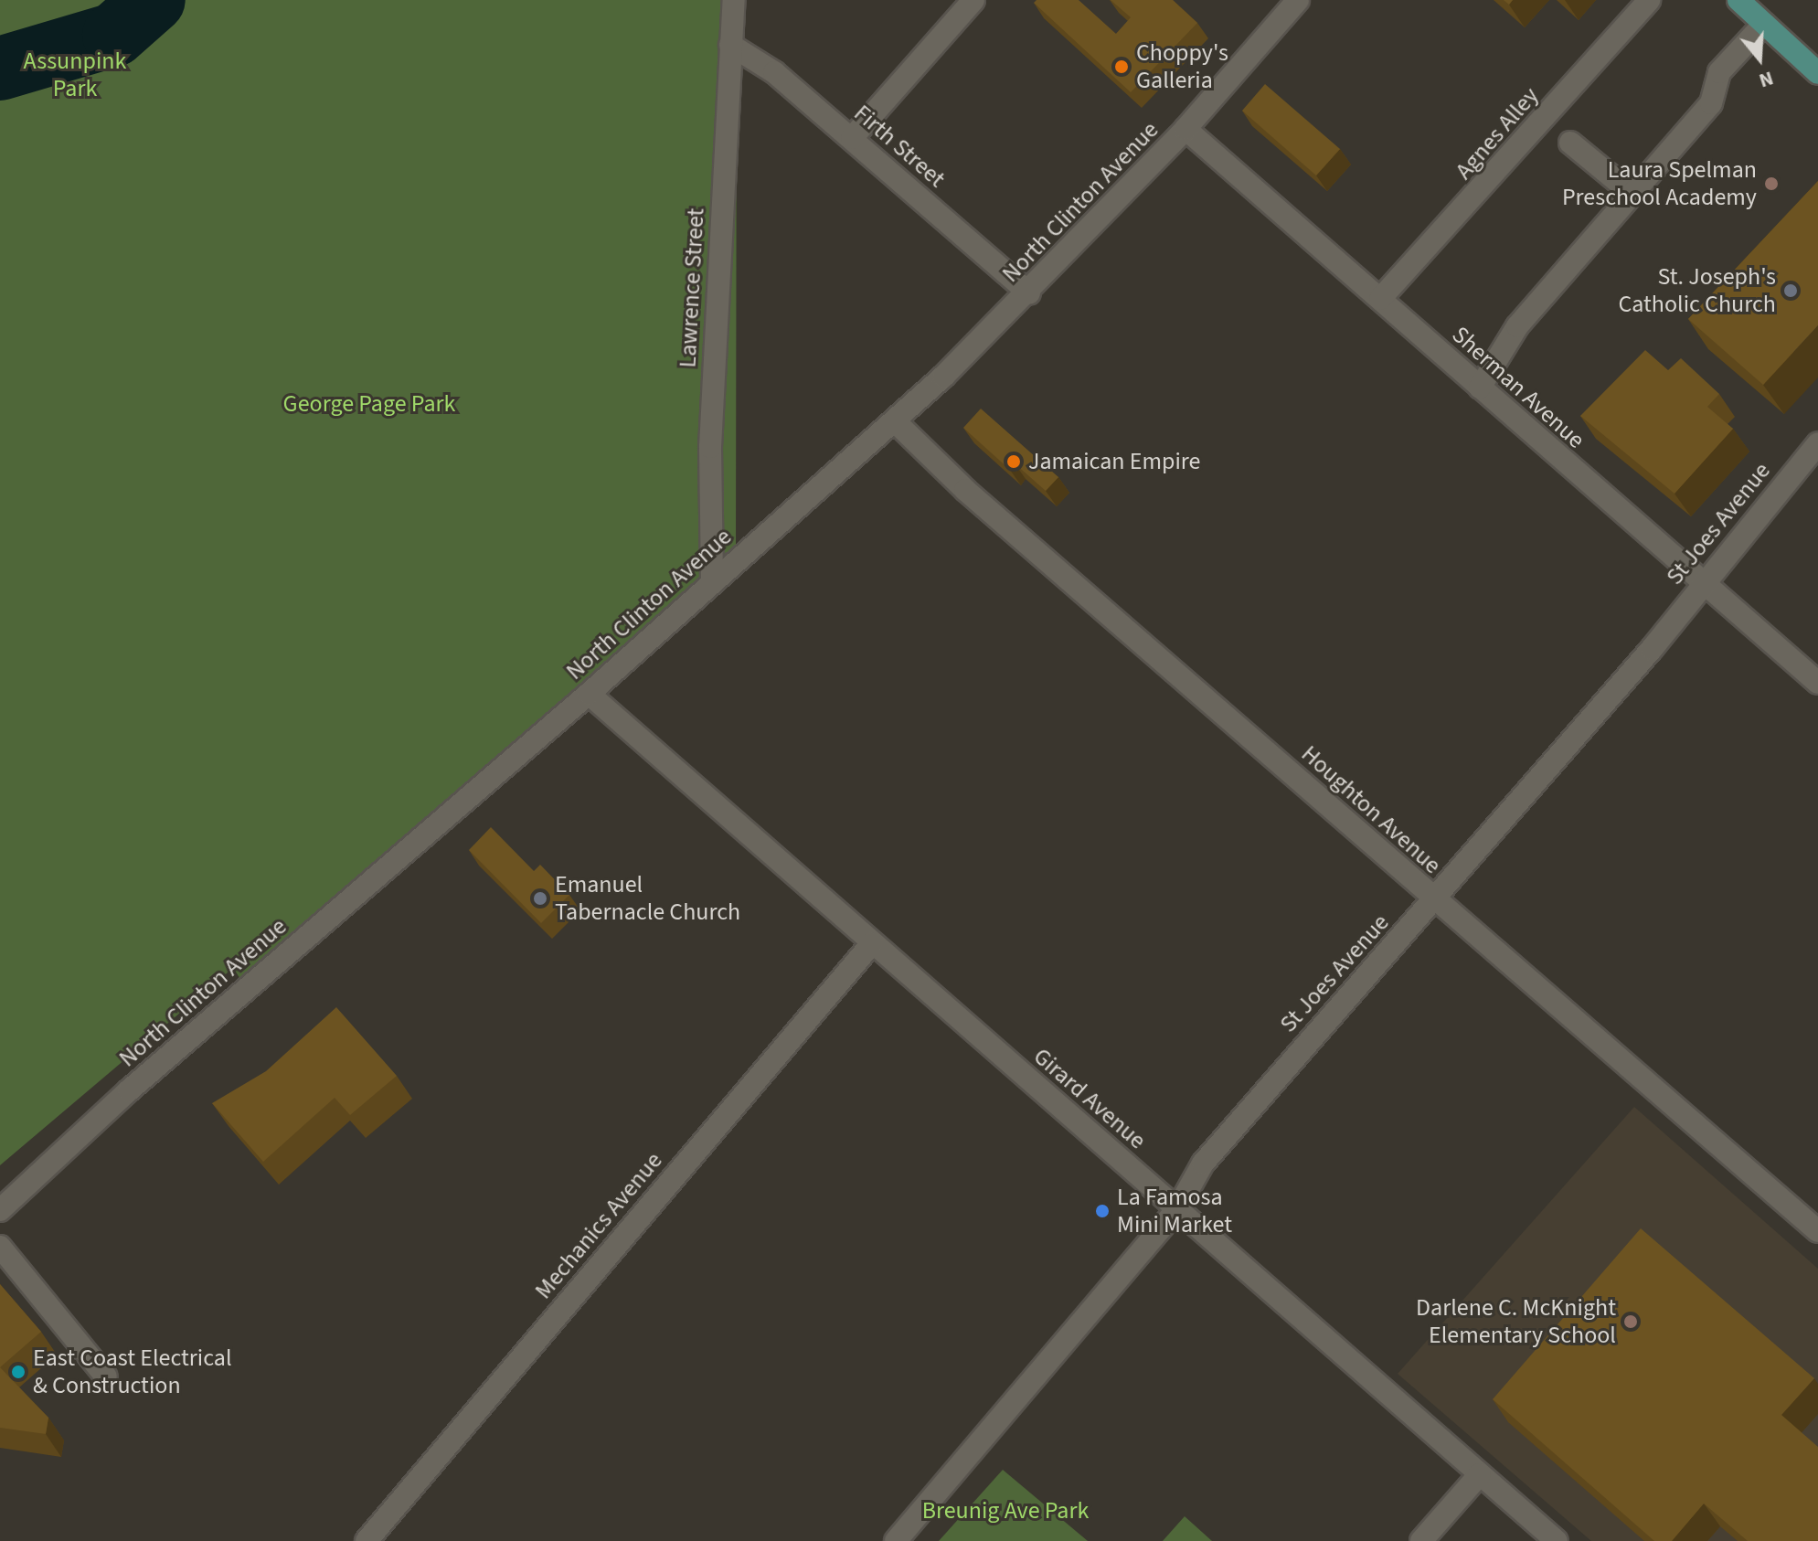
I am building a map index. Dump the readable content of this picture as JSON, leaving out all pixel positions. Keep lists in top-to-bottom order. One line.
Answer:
{"streets":{"street":["Agnes Alley","Firth Street","North Clinton Avenue","Lawrence Street","Sherman Avenue","St Joes Avenue","Houghton Avenue","Girard Avenue","Mechanics Avenue"]},"crossings":[["Agnes Alley","Sherman Avenue"],["Firth Street","North Clinton Avenue"],["Firth Street","Lawrence Street"],["North Clinton Avenue","Lawrence Street"],["North Clinton Avenue","Sherman Avenue"],["North Clinton Avenue","Houghton Avenue"],["North Clinton Avenue","Girard Avenue"],["Sherman Avenue","St Joes Avenue"],["St Joes Avenue","Houghton Avenue"],["St Joes Avenue","Girard Avenue"],["Girard Avenue","Mechanics Avenue"]],"parks":["Assunpink Park","George Page Park","Breunig Ave Park"],"places":["Choppy's Galleria","Laura Spelman Preschool Academy","St. Joseph's Catholic Church","Jamaican Empire","Emanuel Tabernacle Church","La Famosa Mini Market","Darlene C. McKnight Elementary School","East Coast Electrical & Construction"],"north":"bottom"}
